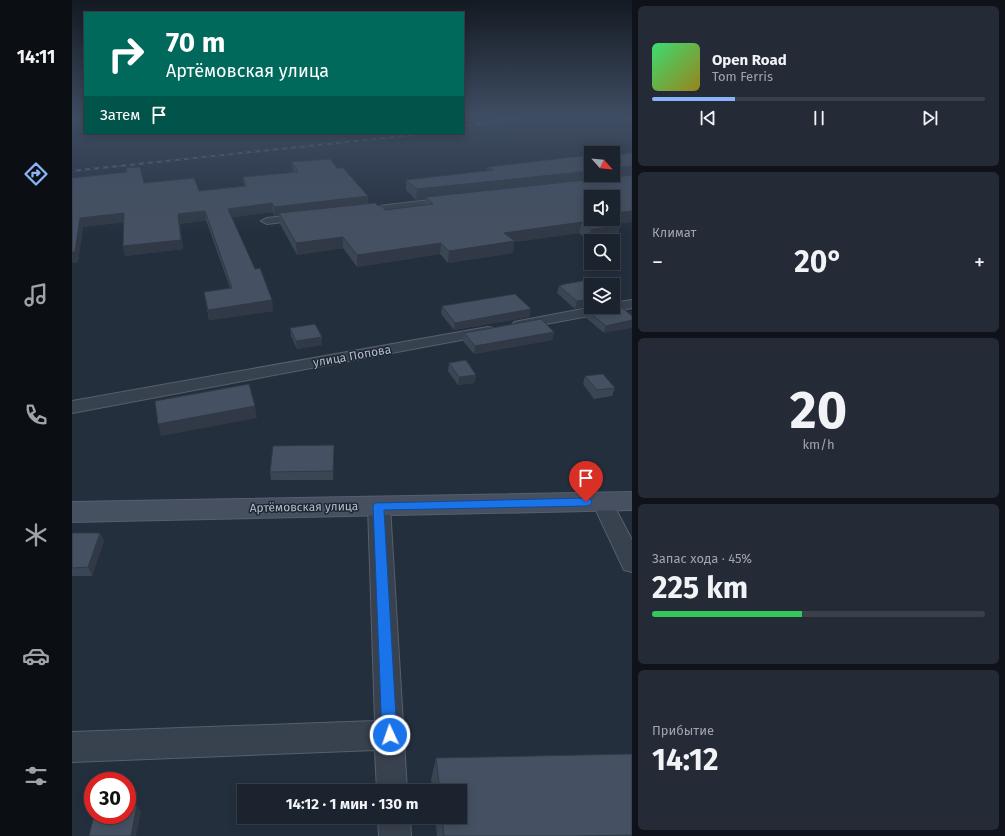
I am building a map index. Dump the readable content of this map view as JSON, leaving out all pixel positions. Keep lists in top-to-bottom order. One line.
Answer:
{"streets":{"street":["улица Попова","Артёмовская улица"]},"north":"bottom right","page":{"tabs":"14:11","turn":["70 m","Артёмовская улица"],"song":["Open Road","Tom Ferris"],"then":"Затем","tile":["Климат",["20","km/h"],["Запас хода · 45%","225 km"],["Прибытие","14:12"]],"heat":["−","20°","+"],"limit":"30","trip":"14:12 · 1 мин · 130 m"}}
